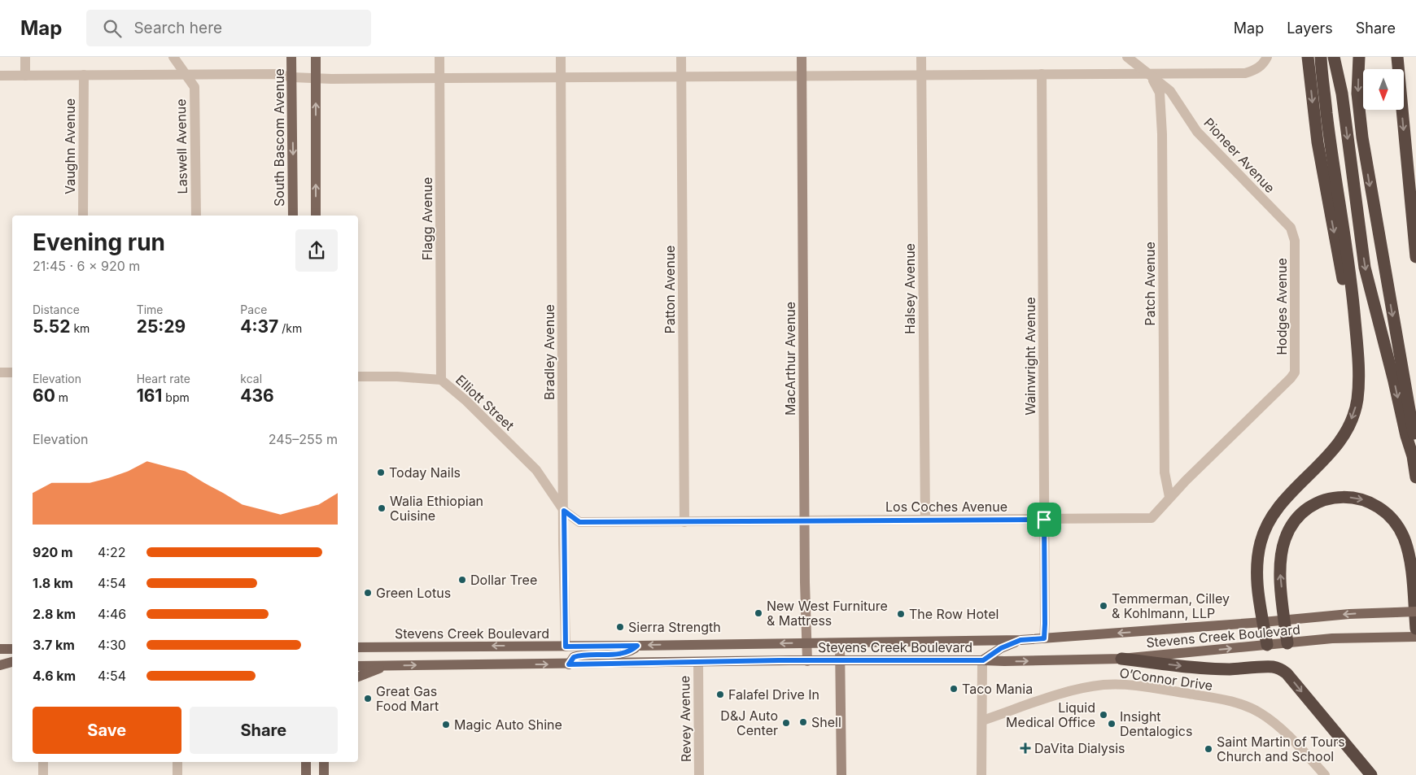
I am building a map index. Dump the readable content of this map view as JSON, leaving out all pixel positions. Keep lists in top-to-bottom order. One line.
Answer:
{"streets":{"main road":["South Bascom Avenue","Stevens Creek Boulevard"],"street":["Vaughn Avenue","Laswell Avenue","Pioneer Avenue","Flagg Avenue","Patch Avenue","Halsey Avenue","Patton Avenue","Hodges Avenue","Bradley Avenue","Wainwright Avenue","MacArthur Avenue","Elliott Street","Los Coches Avenue","O’Connor Drive","Revey Avenue"]},"crossings":[["Pioneer Avenue","Patch Avenue"],["Pioneer Avenue","Hodges Avenue"],["Flagg Avenue","Elliott Street"],["Patch Avenue","Los Coches Avenue"],["Halsey Avenue","Los Coches Avenue"],["Patton Avenue","Los Coches Avenue"],["Hodges Avenue","Los Coches Avenue"],["Bradley Avenue","Elliott Street"],["Bradley Avenue","Los Coches Avenue"],["Bradley Avenue","Stevens Creek Boulevard"],["Wainwright Avenue","Los Coches Avenue"],["Wainwright Avenue","Stevens Creek Boulevard"],["MacArthur Avenue","Los Coches Avenue"],["MacArthur Avenue","Stevens Creek Boulevard"],["Elliott Street","Los Coches Avenue"],["Stevens Creek Boulevard","Revey Avenue"]],"places":{"other":["Today Nails","Walia Ethiopian Cuisine","Dollar Tree","Green Lotus","Temmerman, Cilley & Kohlmann, LLP","New West Furniture & Mattress","The Row Hotel","Sierra Strength","Taco Mania","Falafel Drive In","Great Gas Food Mart","Liquid Medical Office","Shell","D&J Auto Center","Insight Dentalogics","Magic Auto Shine","Saint Martin of Tours Church and School"],"health":["DaVita Dialysis"]},"north":"bottom","page":{"header":"Map","search":"Search here","nav":["Map","Layers","Share"],"heading":["Evening run","21:45 · 6 × 920 m"],"stats":[["Distance","5.52 km"],["Time","25:29"],["Pace","4:37 /km"],["Elevation","60 m"],["Heart rate","161 bpm"],["kcal","436"]],"chart":["Elevation","245–255 m"],"list":[{"name":"920 m","note":"4:22"},{"name":"1.8 km","note":"4:54"},{"name":"2.8 km","note":"4:46"},{"name":"3.7 km","note":"4:30"},{"name":"4.6 km","note":"4:54"}],"buttons":["Save","Share"]}}
